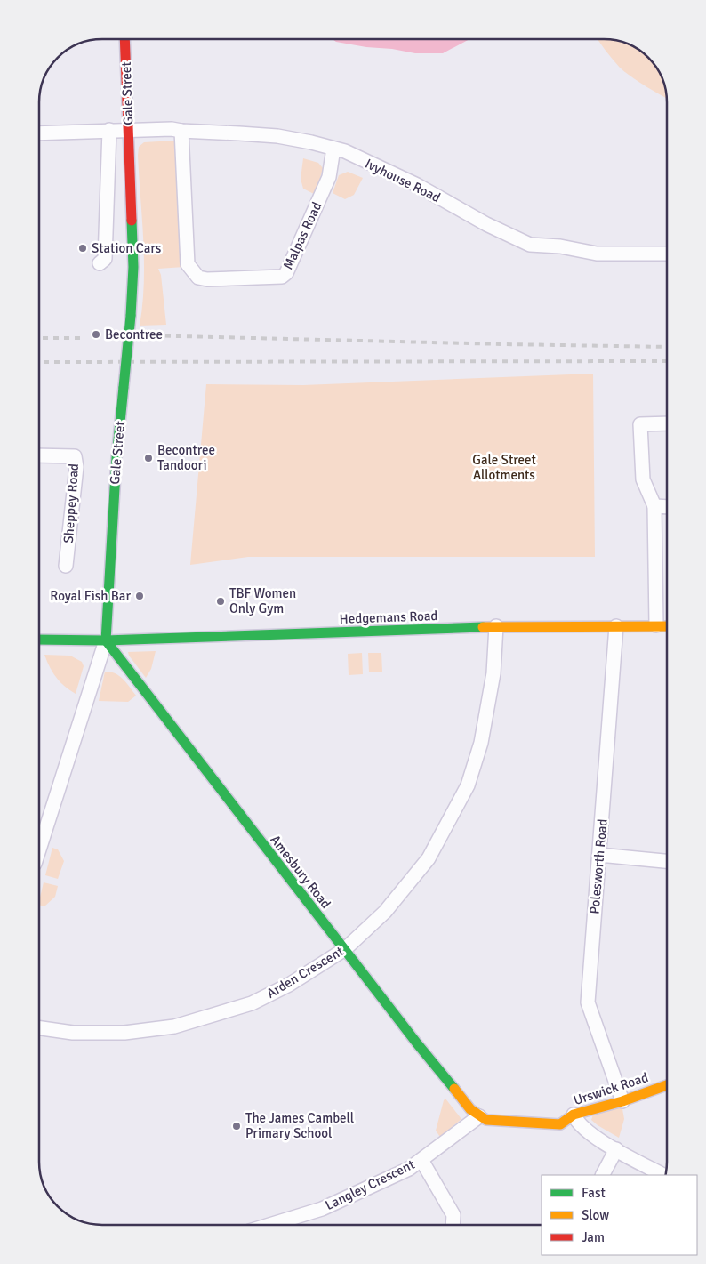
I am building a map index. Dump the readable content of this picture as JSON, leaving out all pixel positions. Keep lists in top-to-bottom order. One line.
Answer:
{"streets":{"street":["Gale Street","Ivyhouse Road","Malpas Road","Sheppey Road","Hedgemans Road","Polesworth Road","Amesbury Road","Arden Crescent","Urswick Road","Langley Crescent"]},"crossings":[["Gale Street","Ivyhouse Road"],["Gale Street","Hedgemans Road"],["Gale Street","Amesbury Road"],["Ivyhouse Road","Malpas Road"],["Hedgemans Road","Polesworth Road"],["Hedgemans Road","Amesbury Road"],["Hedgemans Road","Arden Crescent"],["Polesworth Road","Urswick Road"],["Amesbury Road","Arden Crescent"],["Amesbury Road","Urswick Road"],["Amesbury Road","Langley Crescent"],["Urswick Road","Langley Crescent"]],"parks":["Gale Street Allotments"],"places":["Station Cars","Becontree","Becontree Tandoori","Royal Fish Bar","TBF Women Only Gym","The James Cambell Primary School"],"legend":["Fast","Slow","Jam"]}
